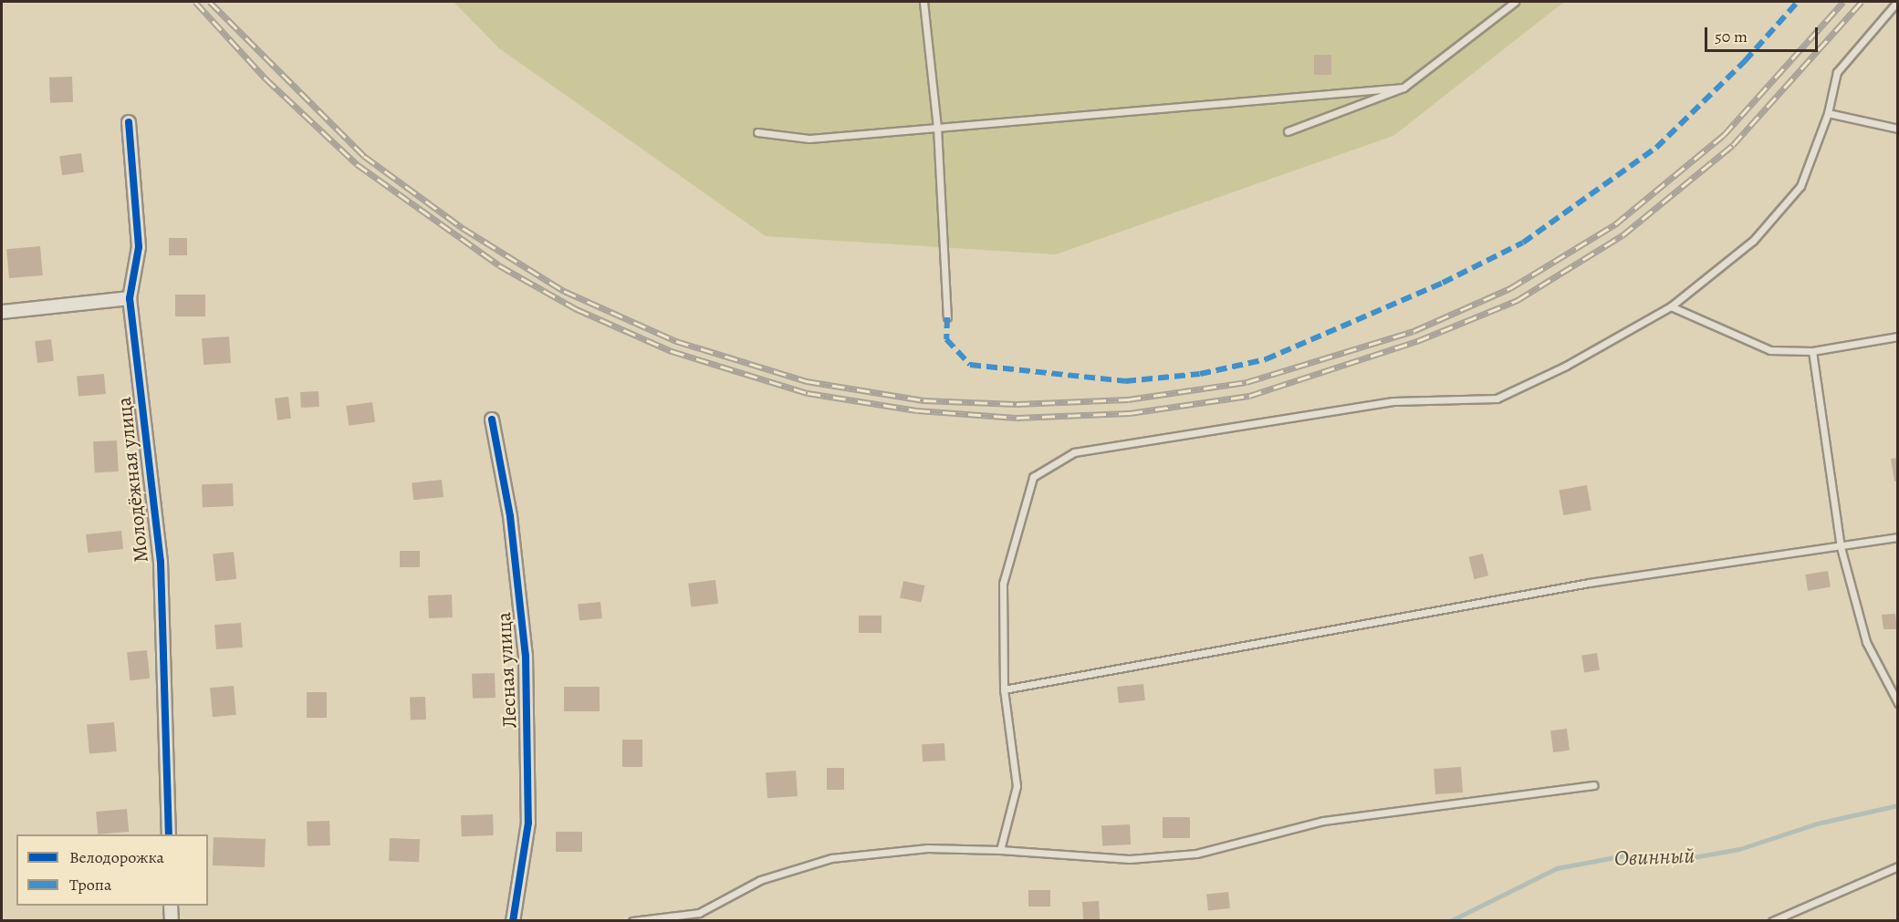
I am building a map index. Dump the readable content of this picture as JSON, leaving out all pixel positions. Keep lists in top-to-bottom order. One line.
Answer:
{"streets":{"street":["Молодёжная улица","Лесная улица"]},"water":["Овинный"],"legend":["Велодорожка","Тропа"],"scale_bar":"50 m"}
